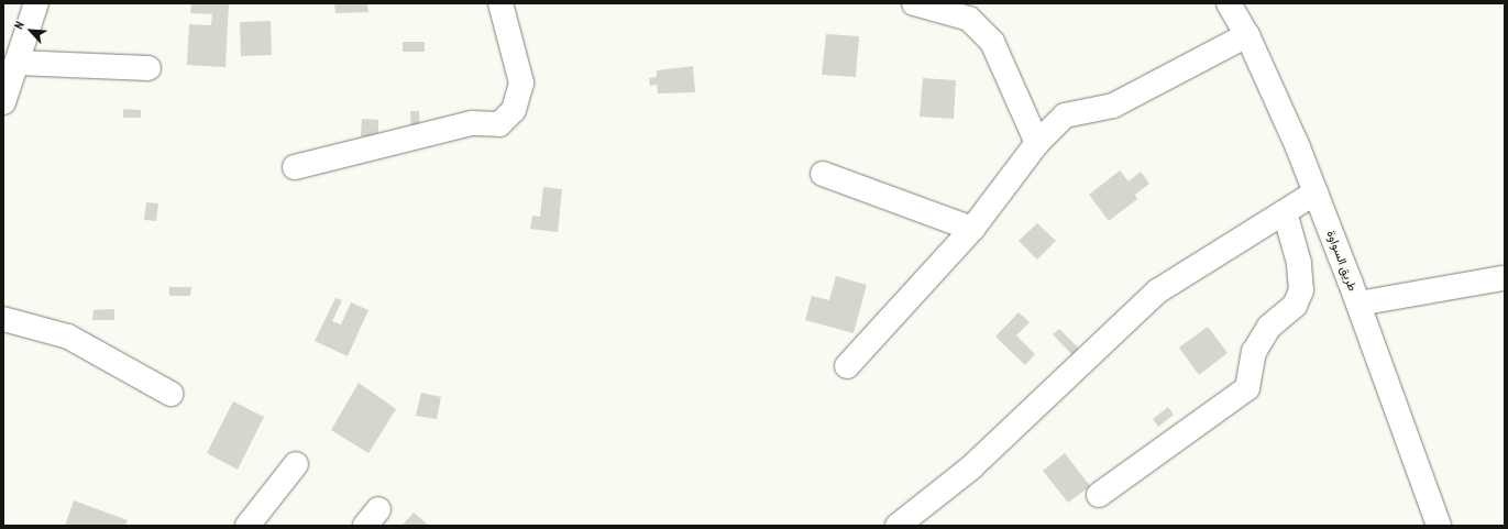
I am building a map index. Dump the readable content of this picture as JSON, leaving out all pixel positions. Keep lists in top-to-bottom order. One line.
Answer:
{"streets":{"street":["طريق السواوة"]},"north":"top left"}
